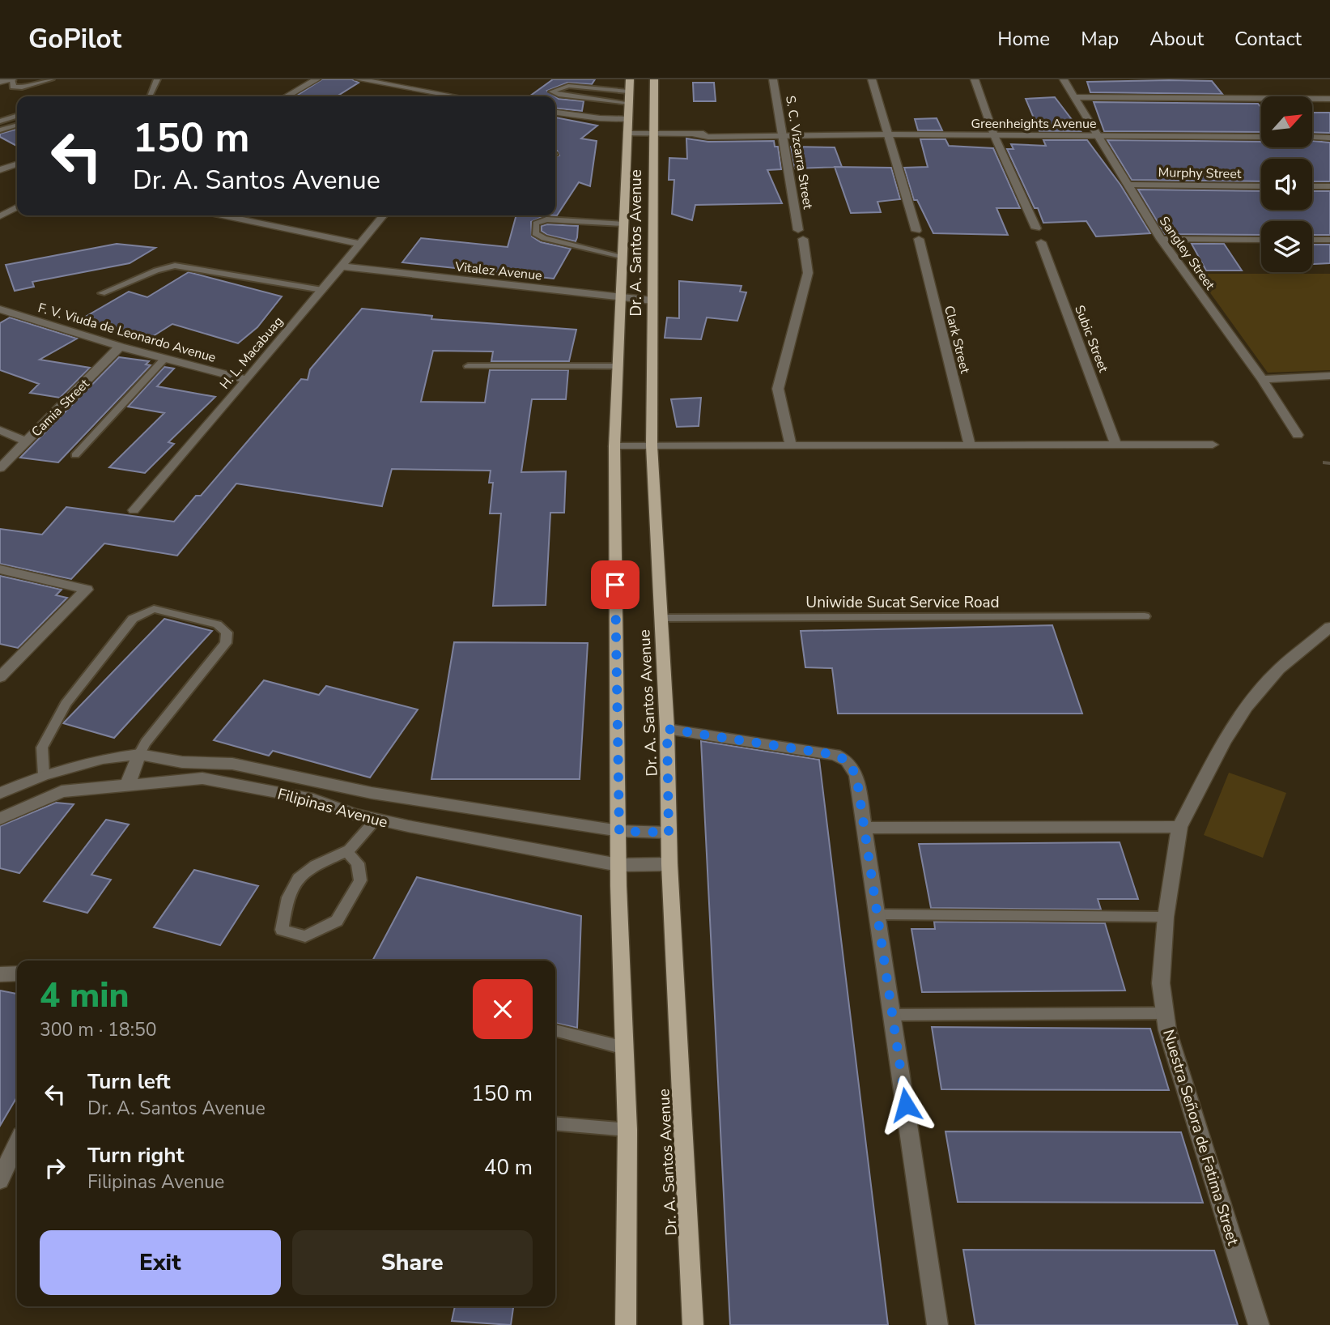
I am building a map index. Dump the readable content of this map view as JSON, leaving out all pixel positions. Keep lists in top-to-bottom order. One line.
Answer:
{"streets":{"main road":["Dr. A. Santos Avenue"],"street":["Greenheights Avenue","S. C. Vizcarra Street","Murphy Street","Sangley Street","Vitalez Avenue","F. V. Viuda de Leonardo Avenue","Subic Street","Clark Street","H. L. Macabuag","Camia Street","Filipinas Avenue","Nuestra Señora de Fatima Street"],"lane":["Uniwide Sucat Service Road"]},"crossings":[["Greenheights Avenue","S. C. Vizcarra Street"],["Greenheights Avenue","Dr. A. Santos Avenue"],["Greenheights Avenue","Sangley Street"],["Greenheights Avenue","Clark Street"],["Murphy Street","Sangley Street"],["Dr. A. Santos Avenue","Vitalez Avenue"],["Dr. A. Santos Avenue","Uniwide Sucat Service Road"],["Dr. A. Santos Avenue","Filipinas Avenue"],["Vitalez Avenue","H. L. Macabuag"],["F. V. Viuda de Leonardo Avenue","H. L. Macabuag"],["F. V. Viuda de Leonardo Avenue","Camia Street"]],"north":"top right","page":{"header":"GoPilot","nav":["Home","Map","About","Contact"],"turn":["150 m","Dr. A. Santos Avenue"],"heading":["4 min","300 m · 18:50"],"list":[{"name":"Turn left","note":"Dr. A. Santos Avenue","value":"150 m"},{"name":"Turn right","note":"Filipinas Avenue","value":"40 m"}],"buttons":["Exit","Share"]}}
